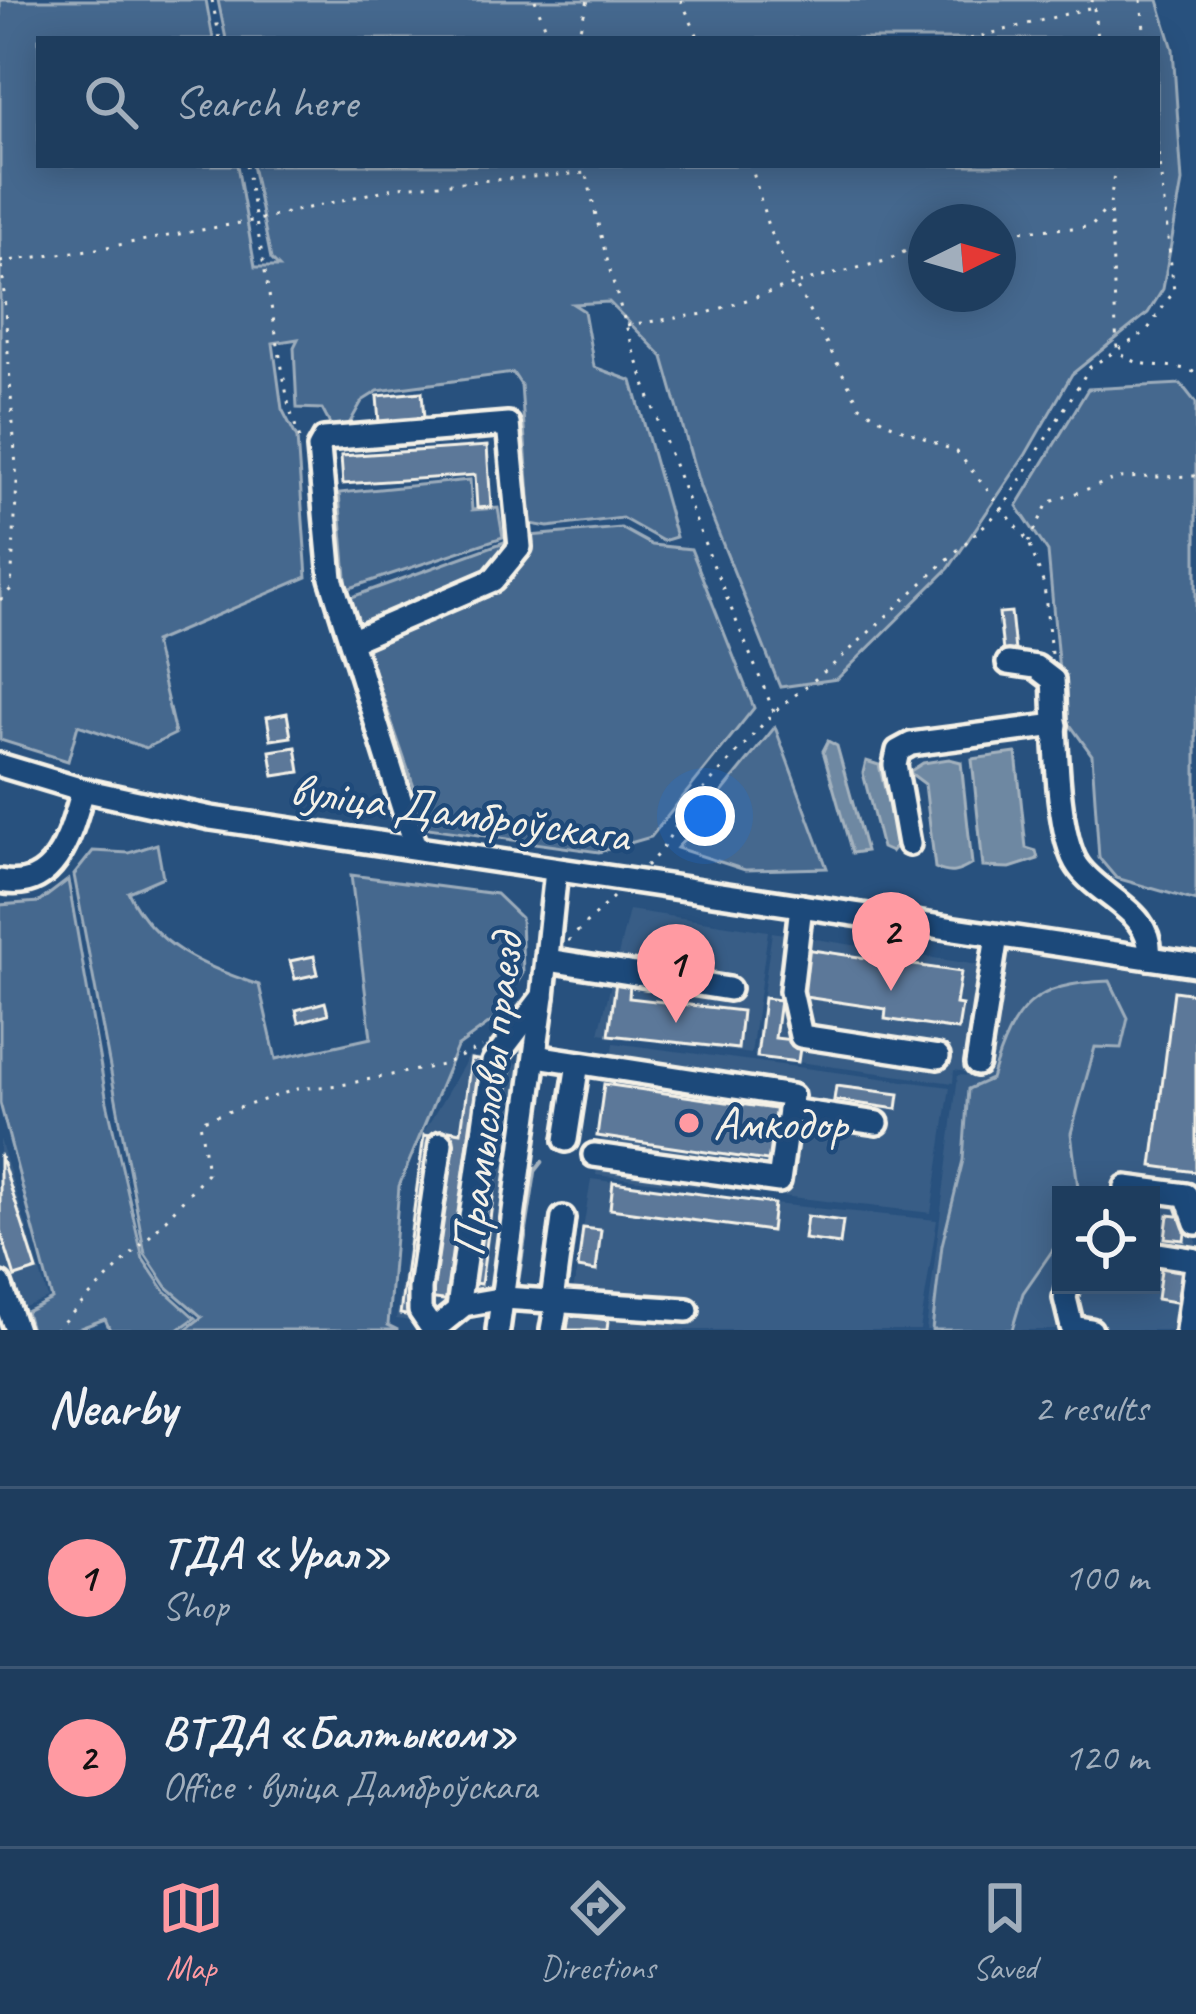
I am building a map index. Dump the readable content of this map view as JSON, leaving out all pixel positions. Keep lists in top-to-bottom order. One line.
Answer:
{"streets":{"street":["вуліца Дамброўскага","Прамысловы праезд"]},"crossings":[["вуліца Дамброўскага","Прамысловы праезд"]],"places":["Амкодор"],"north":"right","page":{"search":"Search here","pins":["2","1"],"heading":["Nearby","2 results"],"list":[{"mark":"1","name":"ТДА «Урал»","note":"Shop","value":"100 m"},{"mark":"2","name":"ВТДА «Балтыком»","note":"Office · вуліца Дамброўскага","value":"120 m"}],"nav":["Map","Directions","Saved"]}}
